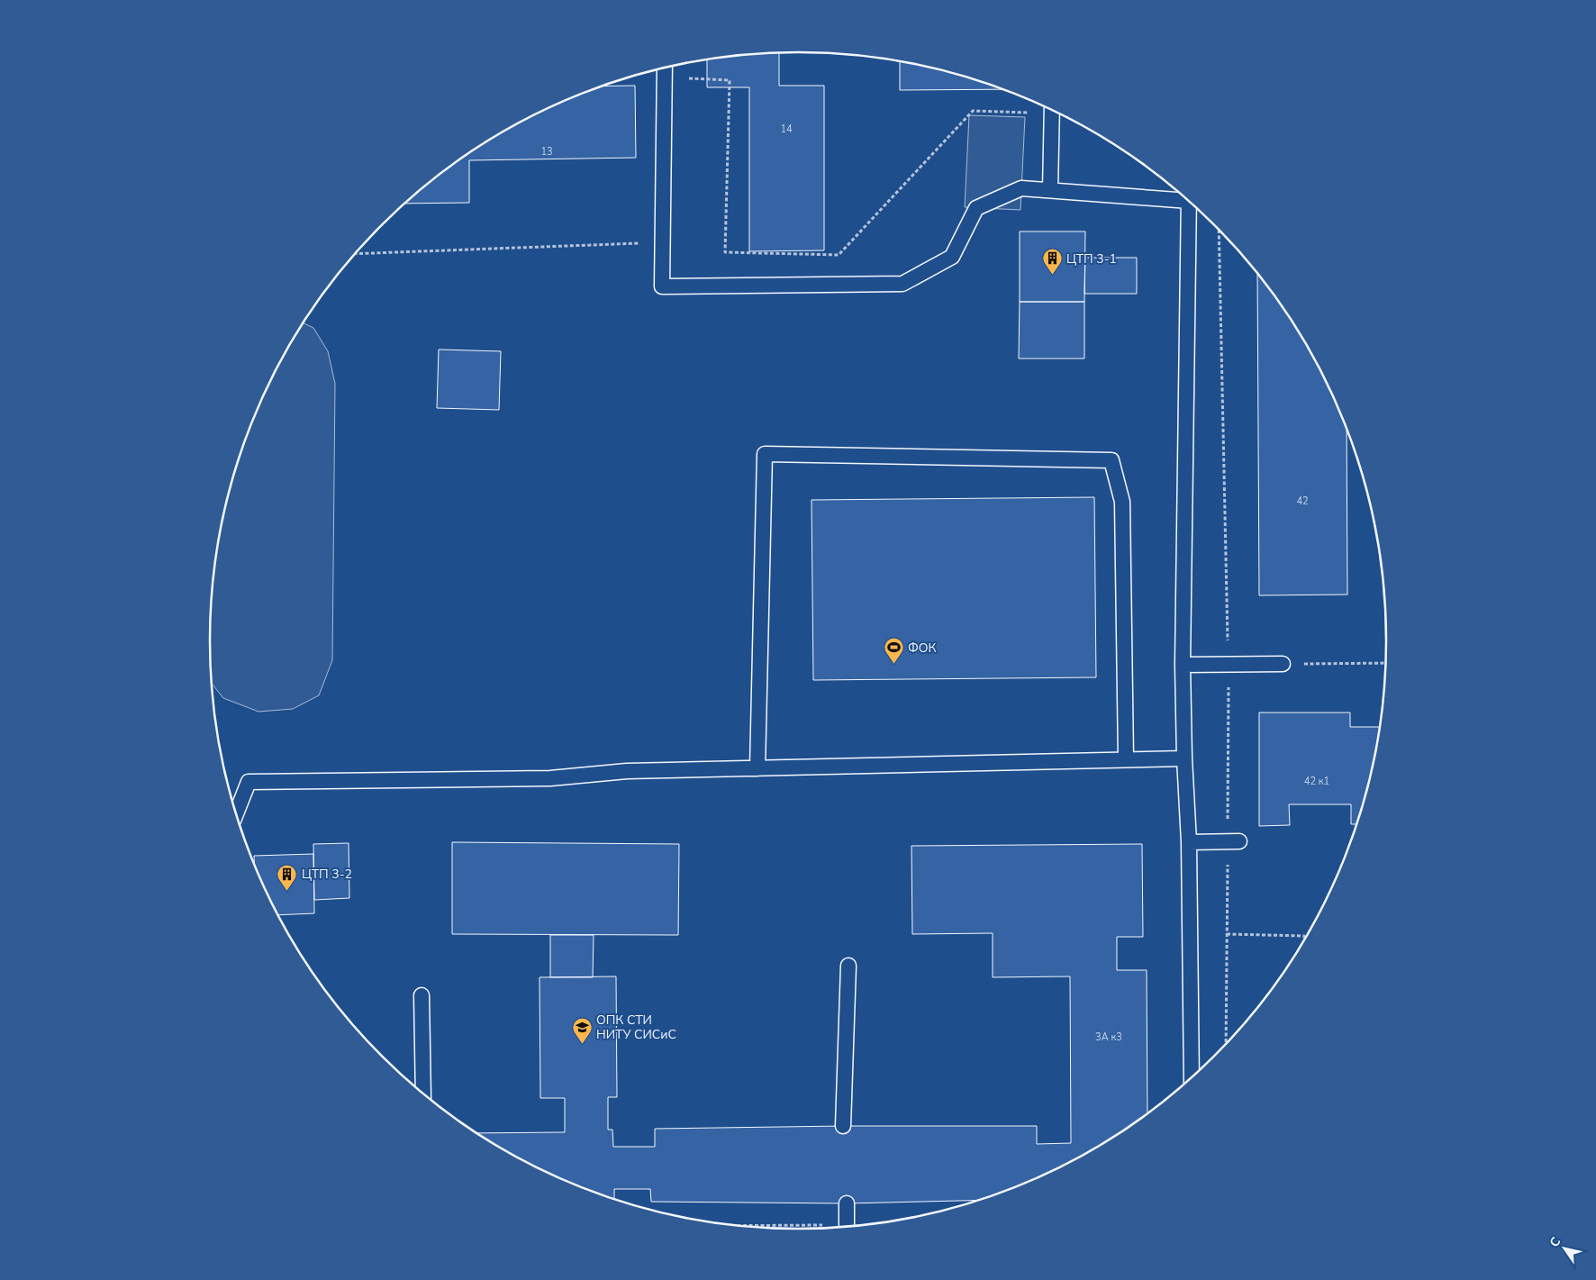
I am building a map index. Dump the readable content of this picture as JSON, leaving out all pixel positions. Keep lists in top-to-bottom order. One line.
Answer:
{"places":{"building":["ЦТП 3-1","ЦТП 3-2"],"sports":["ФОК"],"school or university":["ОПК СТИ НИТУ СИСиС"]},"house_numbers":["14","13","42","42 к1","3А к3"],"north":"top left"}
